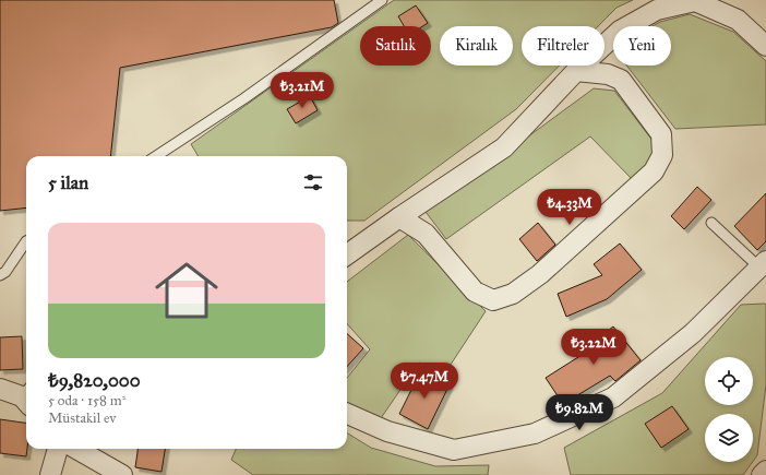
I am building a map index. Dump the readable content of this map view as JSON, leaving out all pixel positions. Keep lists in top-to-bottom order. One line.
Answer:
{"page":{"chip":["Satılık","Kiralık","Filtreler","Yeni"],"price":["₺3.21M","₺4.33M","₺3.22M","₺7.47M","₺9.82M"],"heading":"5 ilan","list":[{"name":"₺9,820,000","note":"5 oda · 158 m² · Müstakil ev"}]}}
